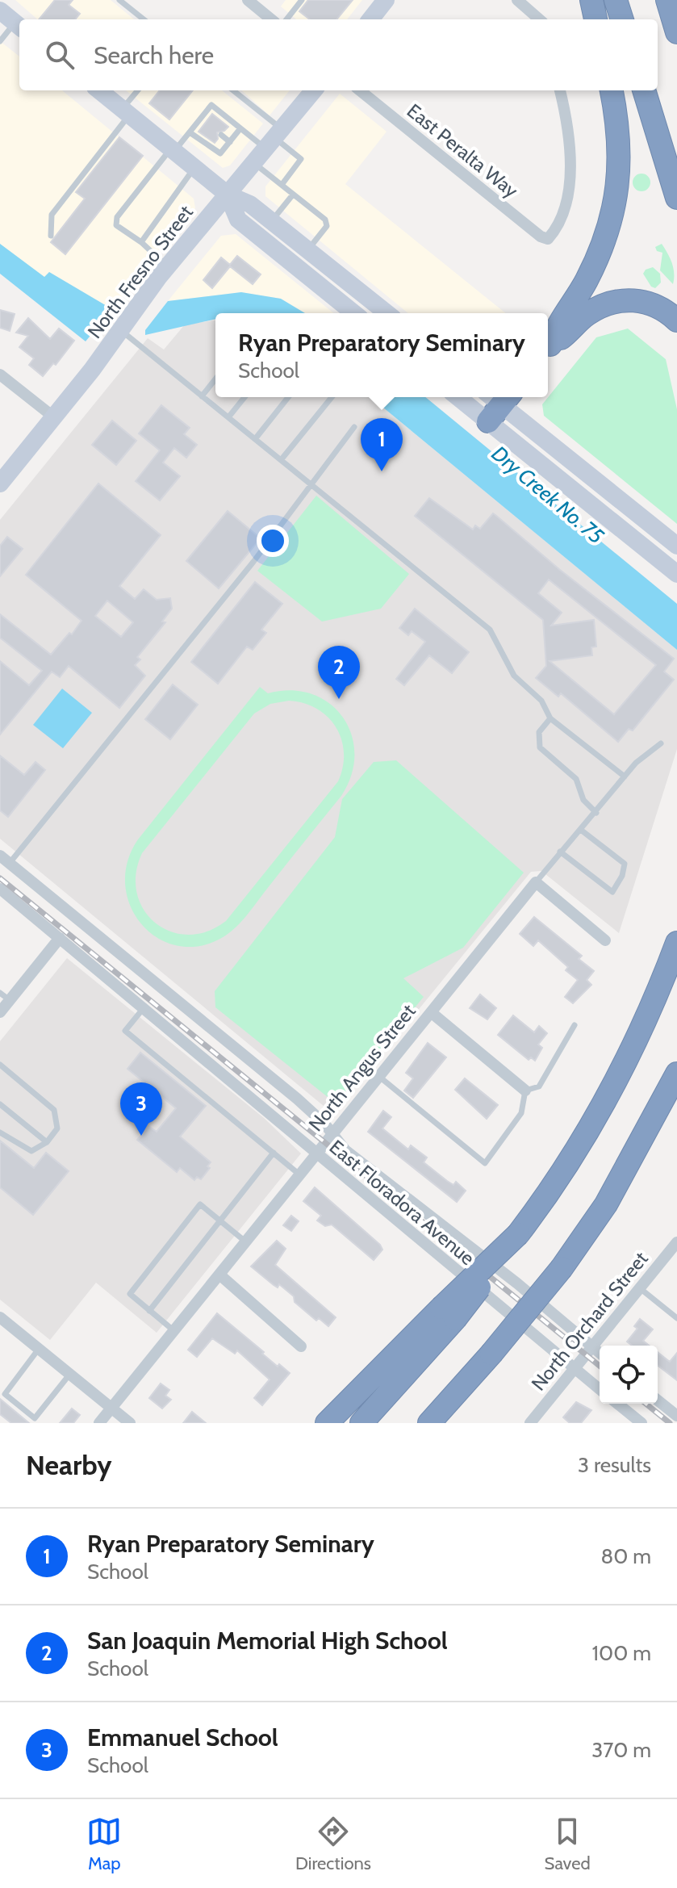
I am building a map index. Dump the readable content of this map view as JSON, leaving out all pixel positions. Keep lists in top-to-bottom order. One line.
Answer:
{"streets":{"main road":["North Fresno Street"],"street":["East Peralta Way","North Angus Street","East Floradora Avenue","North Orchard Street"]},"crossings":[["North Angus Street","East Floradora Avenue"],["East Floradora Avenue","North Orchard Street"]],"water":["Dry Creek No. 75"],"page":{"search":"Search here","popup":["Ryan Preparatory Seminary","School"],"pins":["1","2","3"],"heading":["Nearby","3 results"],"list":[{"mark":"1","name":"Ryan Preparatory Seminary","note":"School","value":"80 m"},{"mark":"2","name":"San Joaquin Memorial High School","note":"School","value":"100 m"},{"mark":"3","name":"Emmanuel School","note":"School","value":"370 m"}],"nav":["Map","Directions","Saved"]}}
